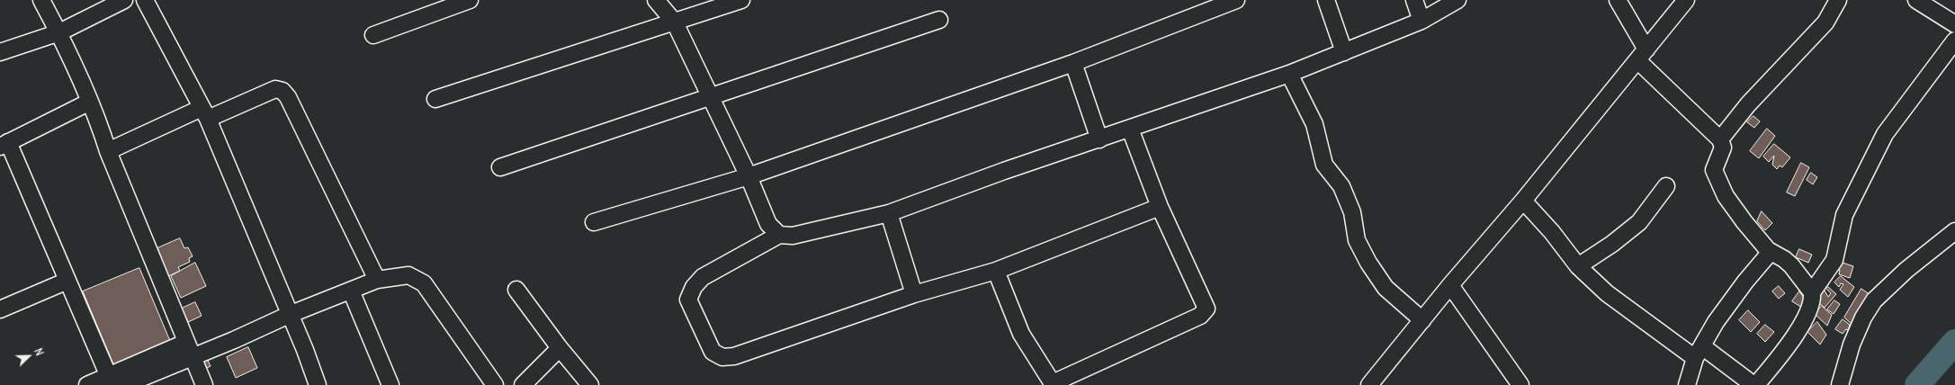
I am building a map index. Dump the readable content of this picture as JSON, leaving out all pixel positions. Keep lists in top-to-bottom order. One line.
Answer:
{"north":"top right"}
